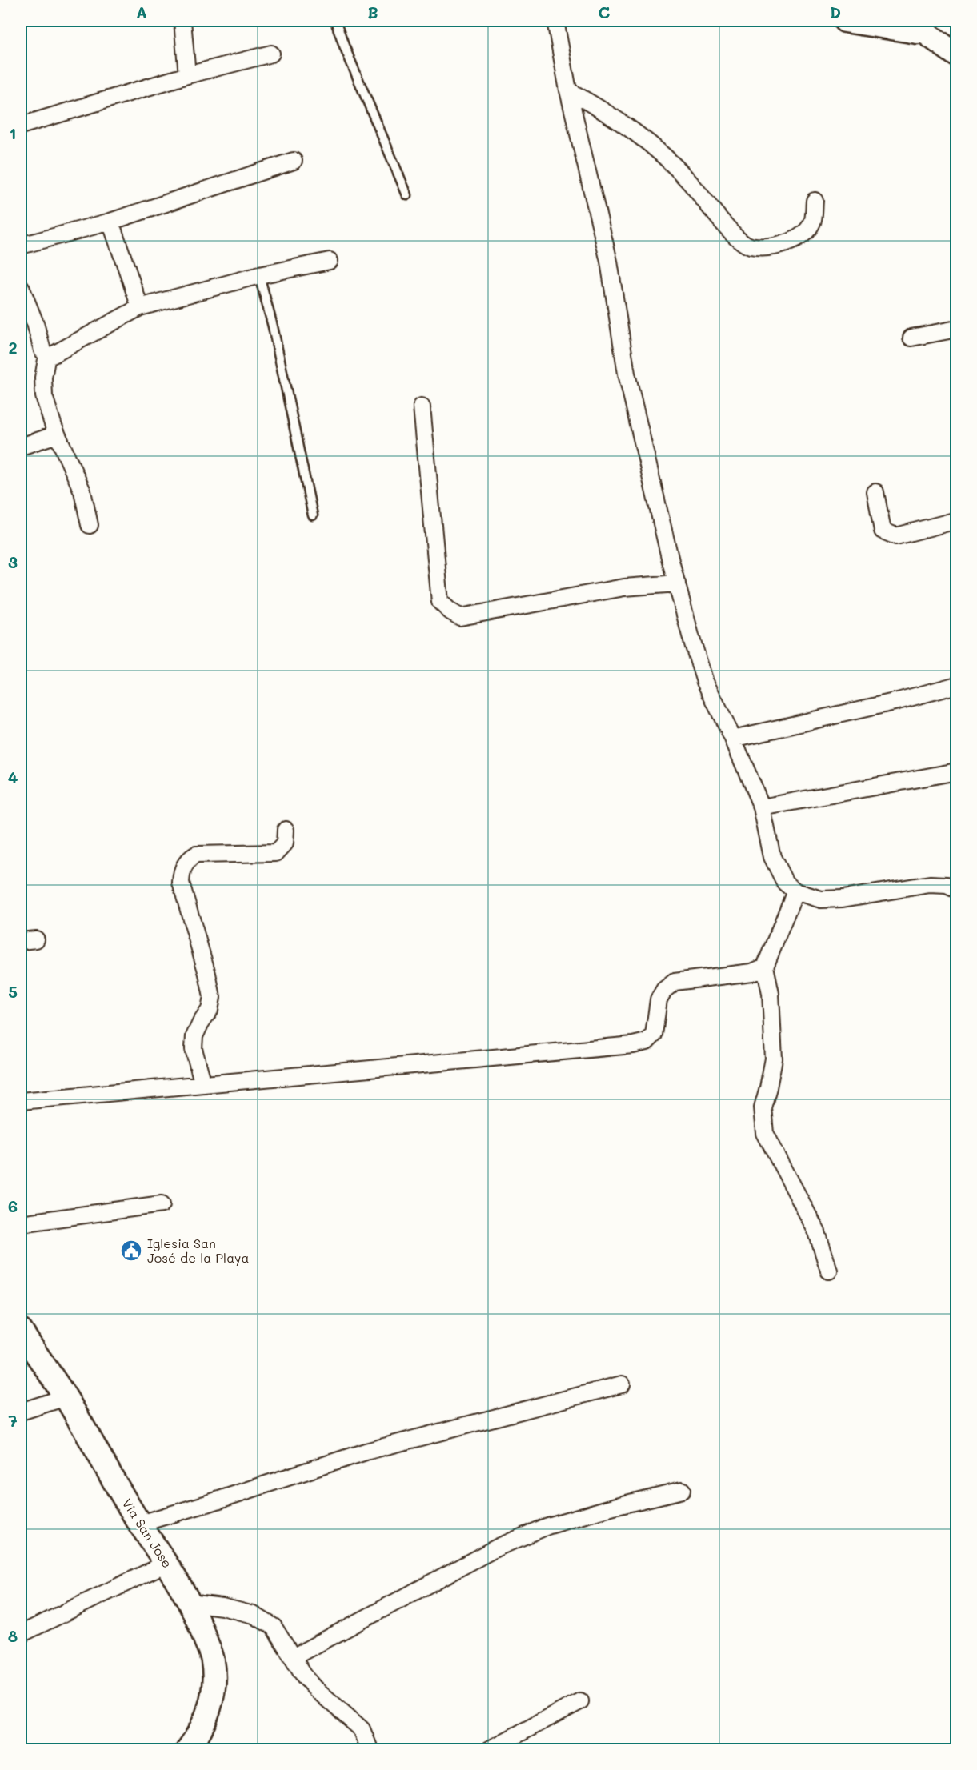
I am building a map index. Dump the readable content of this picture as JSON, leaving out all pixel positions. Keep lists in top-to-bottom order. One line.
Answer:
{"streets":{"street":["Via San Jose"]},"places":{"public building":["Iglesia San José de la Playa"]},"grid":{"columns":["A","B","C","D"],"rows":["1","2","3","4","5","6","7","8"]}}
